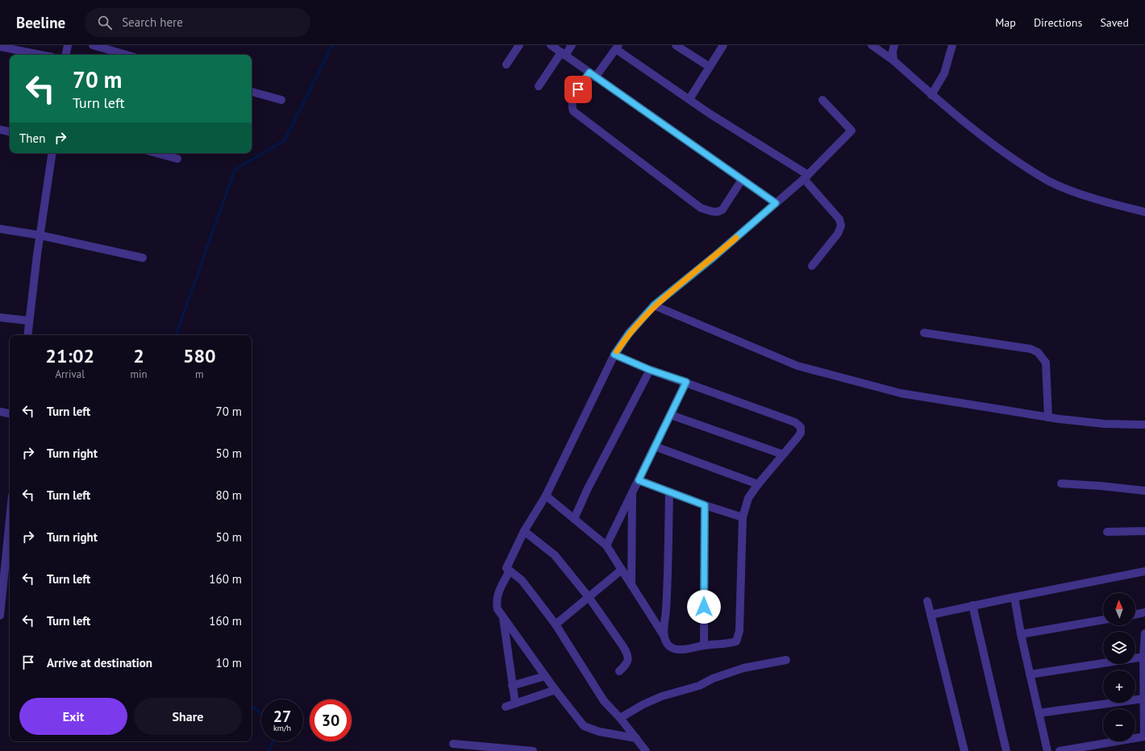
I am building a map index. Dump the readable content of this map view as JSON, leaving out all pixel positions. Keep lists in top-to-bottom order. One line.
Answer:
{"north":"top","page":{"header":"Beeline","search":"Search here","nav":["Map","Directions","Saved"],"turn":["70 m","Turn left"],"then":"Then","eta":["21:02","Arrival","2","min","580","m"],"list":[{"name":"Turn left","value":"70 m"},{"name":"Turn right","value":"50 m"},{"name":"Turn left","value":"80 m"},{"name":"Turn right","value":"50 m"},{"name":"Turn left","value":"160 m"},{"name":"Turn left","value":"160 m"},{"name":"Arrive at destination","value":"10 m"}],"map_buttons":["+","−"],"buttons":["Exit","Share"],"speed":"27 km/h","limit":"30"}}
